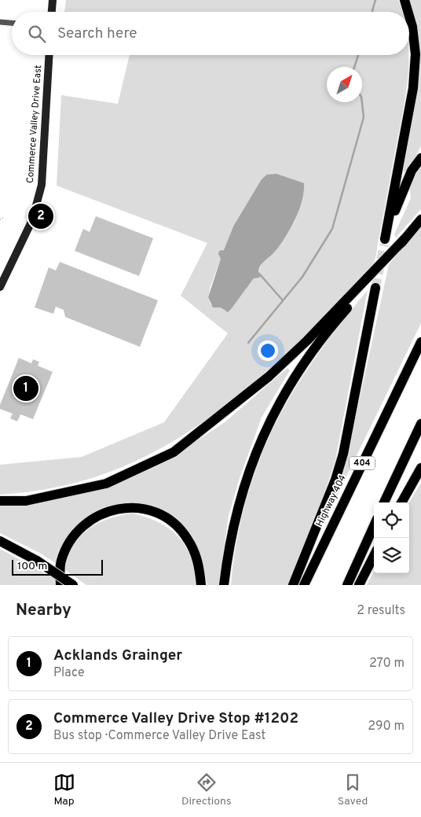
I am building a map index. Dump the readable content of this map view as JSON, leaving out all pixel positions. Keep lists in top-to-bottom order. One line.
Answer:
{"streets":{"highway":["404","Highway 404"],"street":["Commerce Valley Drive East"]},"scale_bar":"100 m","north":"top right","page":{"search":"Search here","pins":["2","1"],"scale":"100 m","heading":["Nearby","2 results"],"list":[{"mark":"1","name":"Acklands Grainger","note":"Place","value":"270 m"},{"mark":"2","name":"Commerce Valley Drive Stop #1202","note":"Bus stop · Commerce Valley Drive East","value":"290 m"}],"nav":["Map","Directions","Saved"]}}
